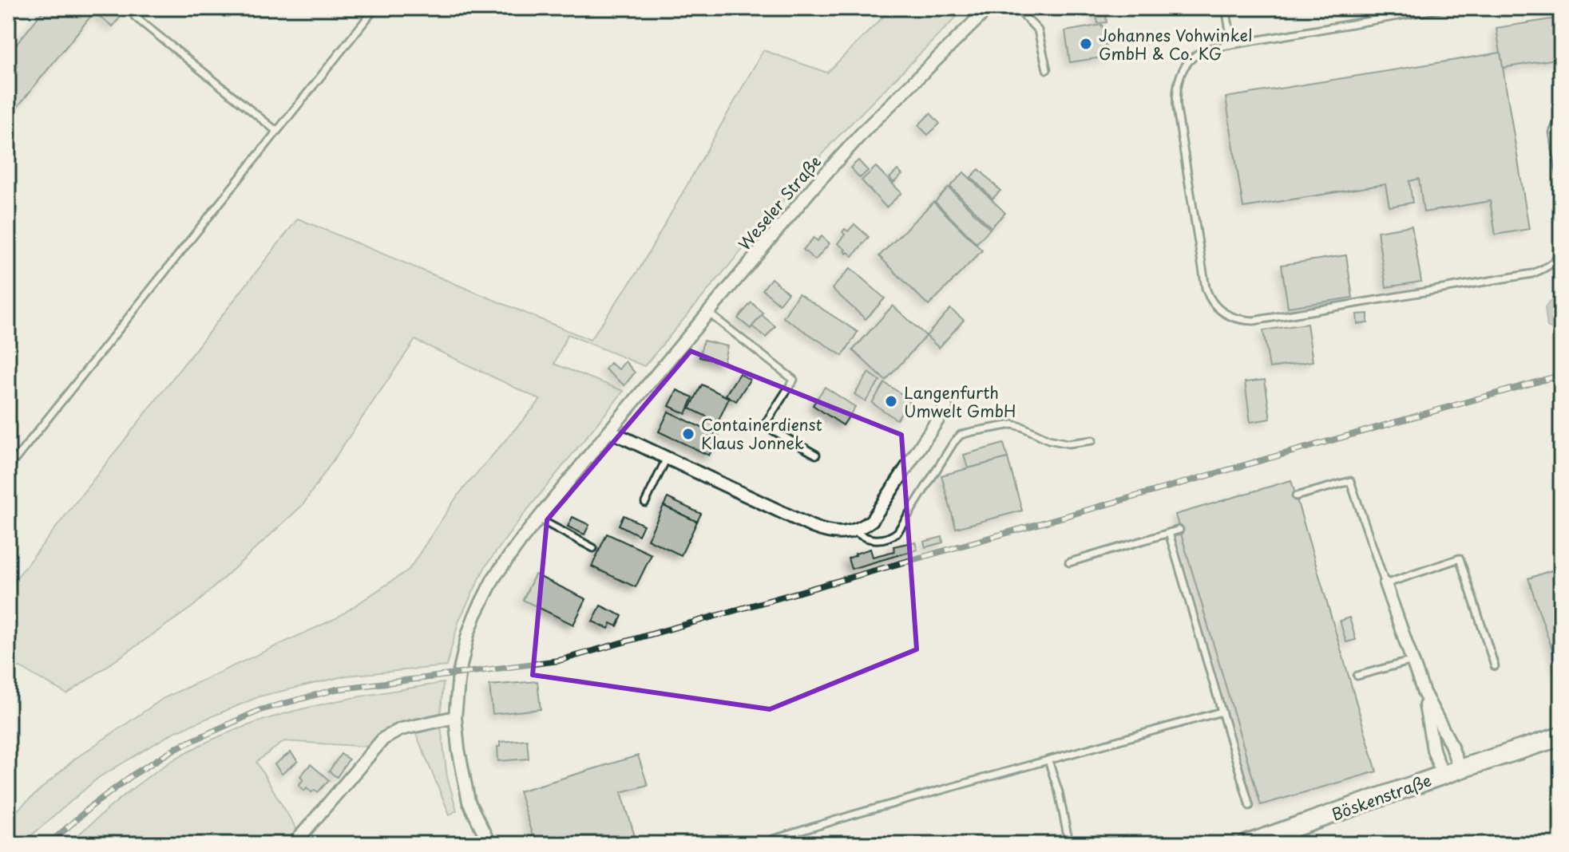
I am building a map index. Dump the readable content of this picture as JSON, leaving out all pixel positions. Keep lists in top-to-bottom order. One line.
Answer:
{"streets":{"main road":["Böskenstraße"],"street":["Weseler Straße"]},"places":["Johannes Vohwinkel GmbH & Co. KG","Langenfurth Umwelt GmbH","Containerdienst Klaus Jonnek"]}
